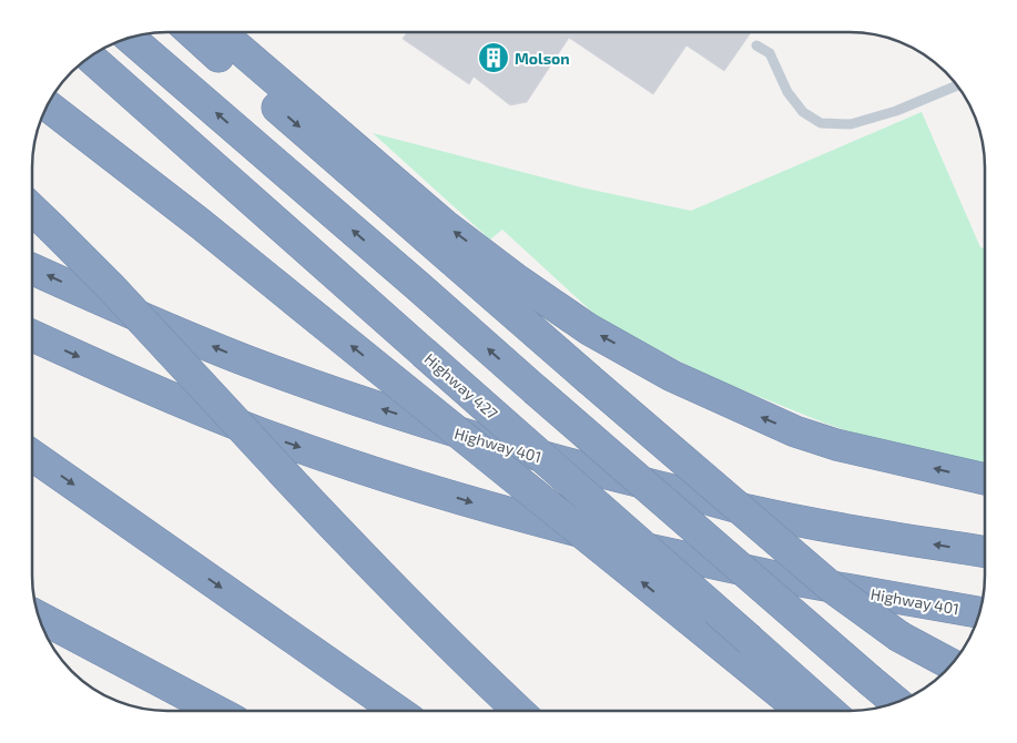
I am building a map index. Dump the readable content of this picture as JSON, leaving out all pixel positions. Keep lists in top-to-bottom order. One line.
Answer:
{"streets":{"highway":["Highway 427","Highway 401"]},"places":{"building":["Molson"]}}
